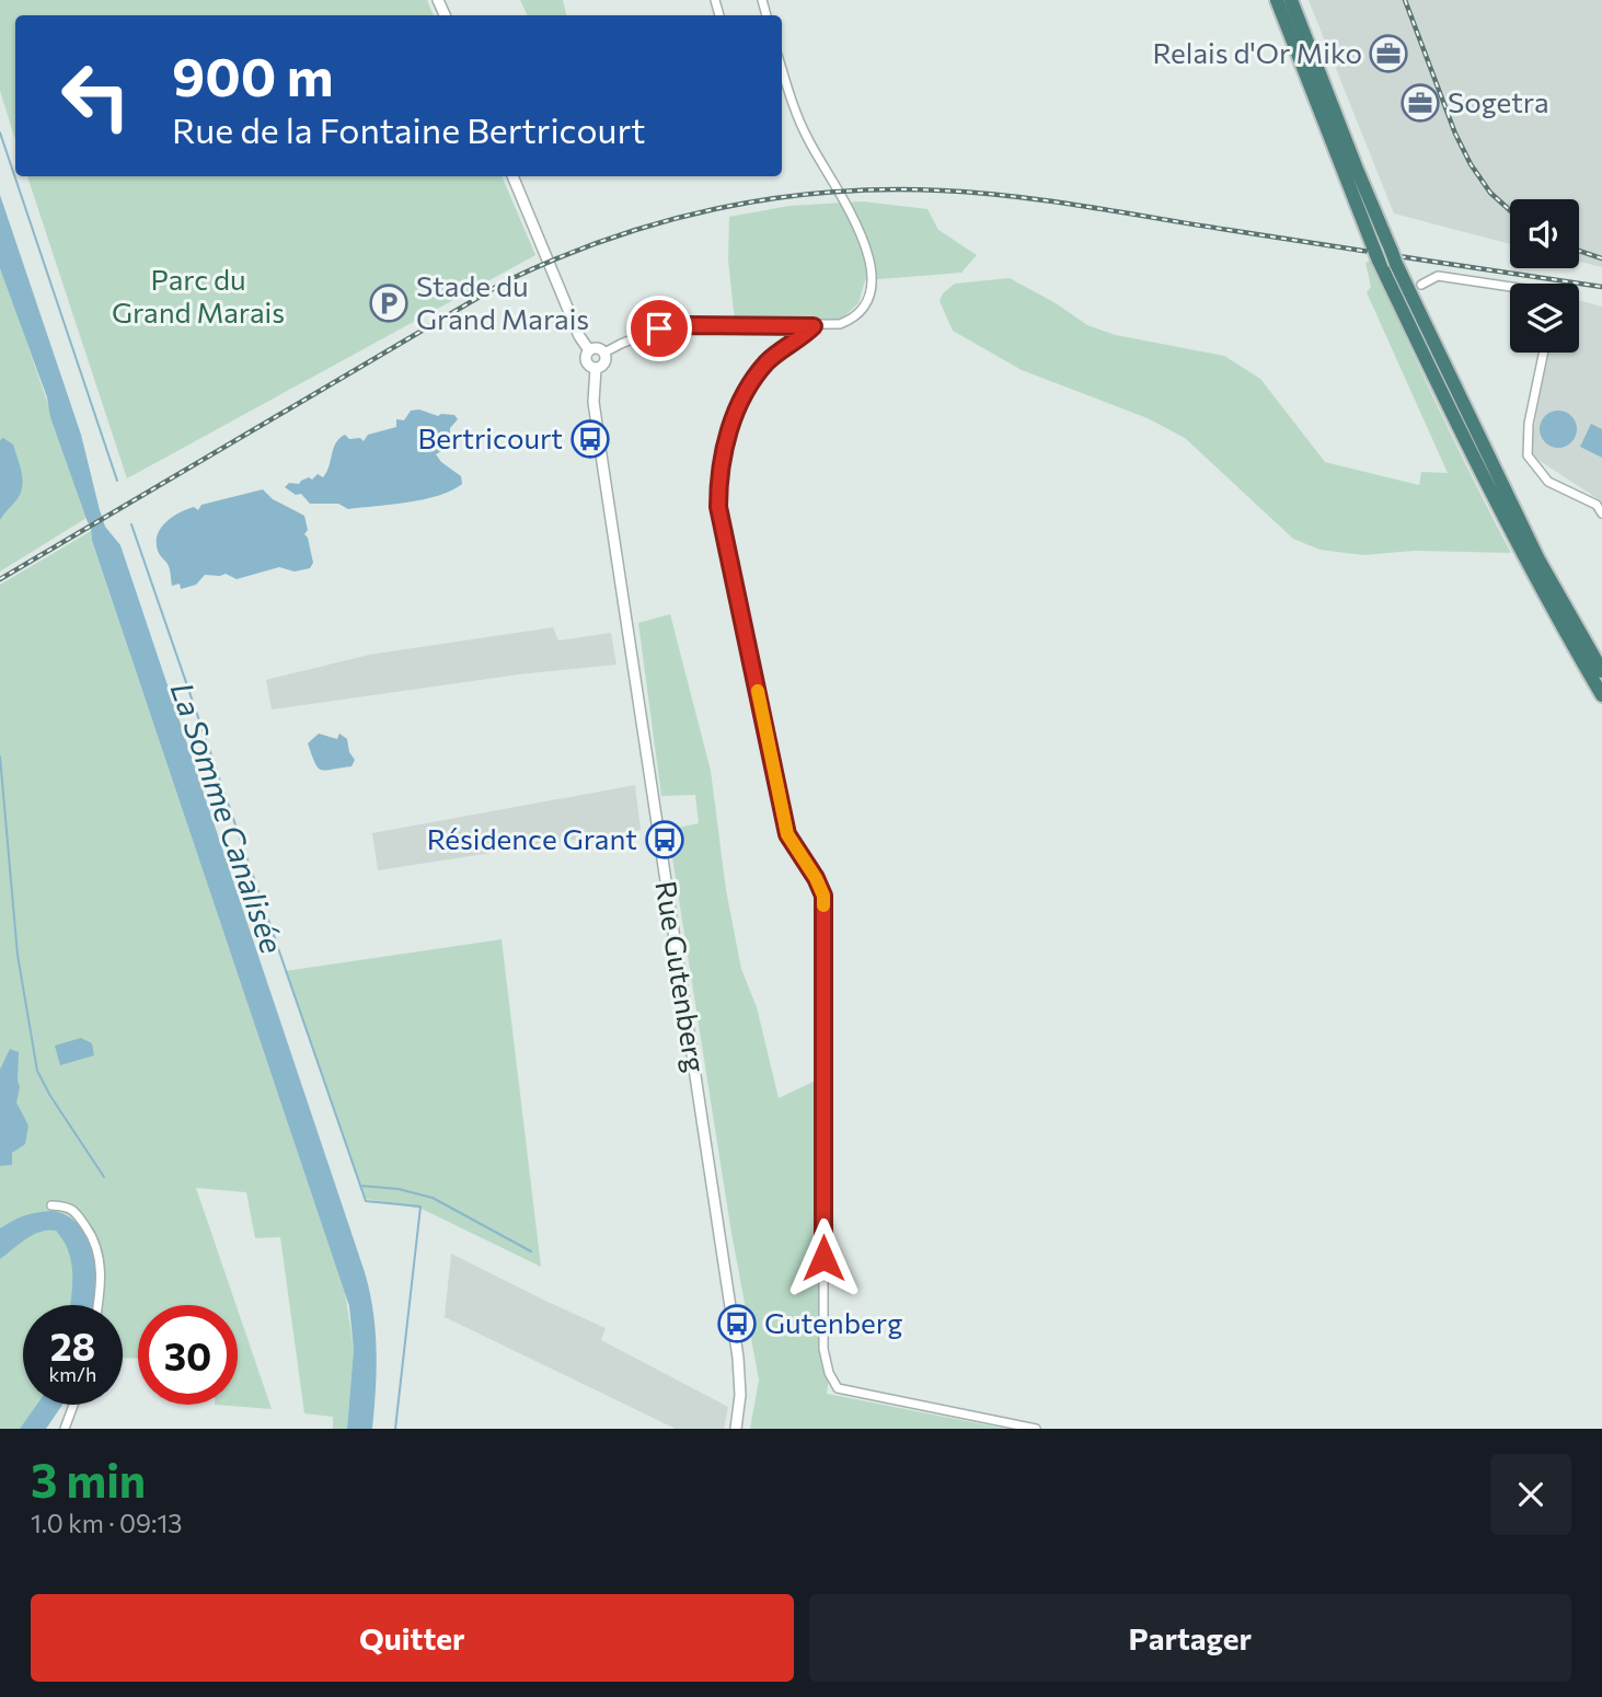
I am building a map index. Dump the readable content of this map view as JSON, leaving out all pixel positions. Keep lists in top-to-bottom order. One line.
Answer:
{"streets":{"street":["Rue Gutenberg"]},"water":["La Somme Canalisée"],"parks":["Parc du Grand Marais"],"places":{"office":["Relais d'Or Miko","Sogetra"],"parking":["Stade du Grand Marais"],"bus stop":["Bertricourt","Résidence Grant","Gutenberg"]},"page":{"turn":["900 m","Rue de la Fontaine Bertricourt"],"speed":"28 km/h","limit":"30","heading":["3 min","1.0 km · 09:13"],"buttons":["Quitter","Partager"]}}
